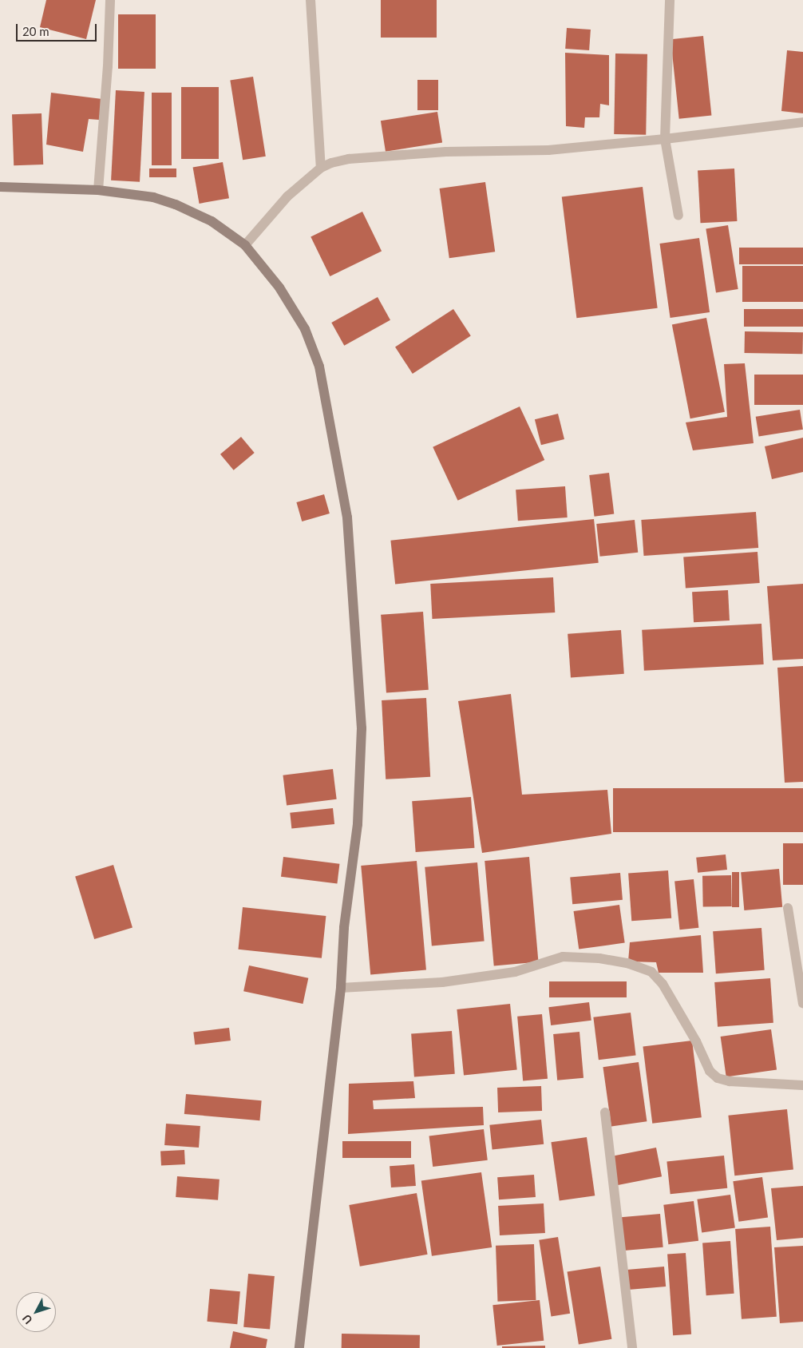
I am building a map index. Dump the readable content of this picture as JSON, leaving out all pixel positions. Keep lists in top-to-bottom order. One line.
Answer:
{"scale_bar":"20 m","north":"bottom left"}
